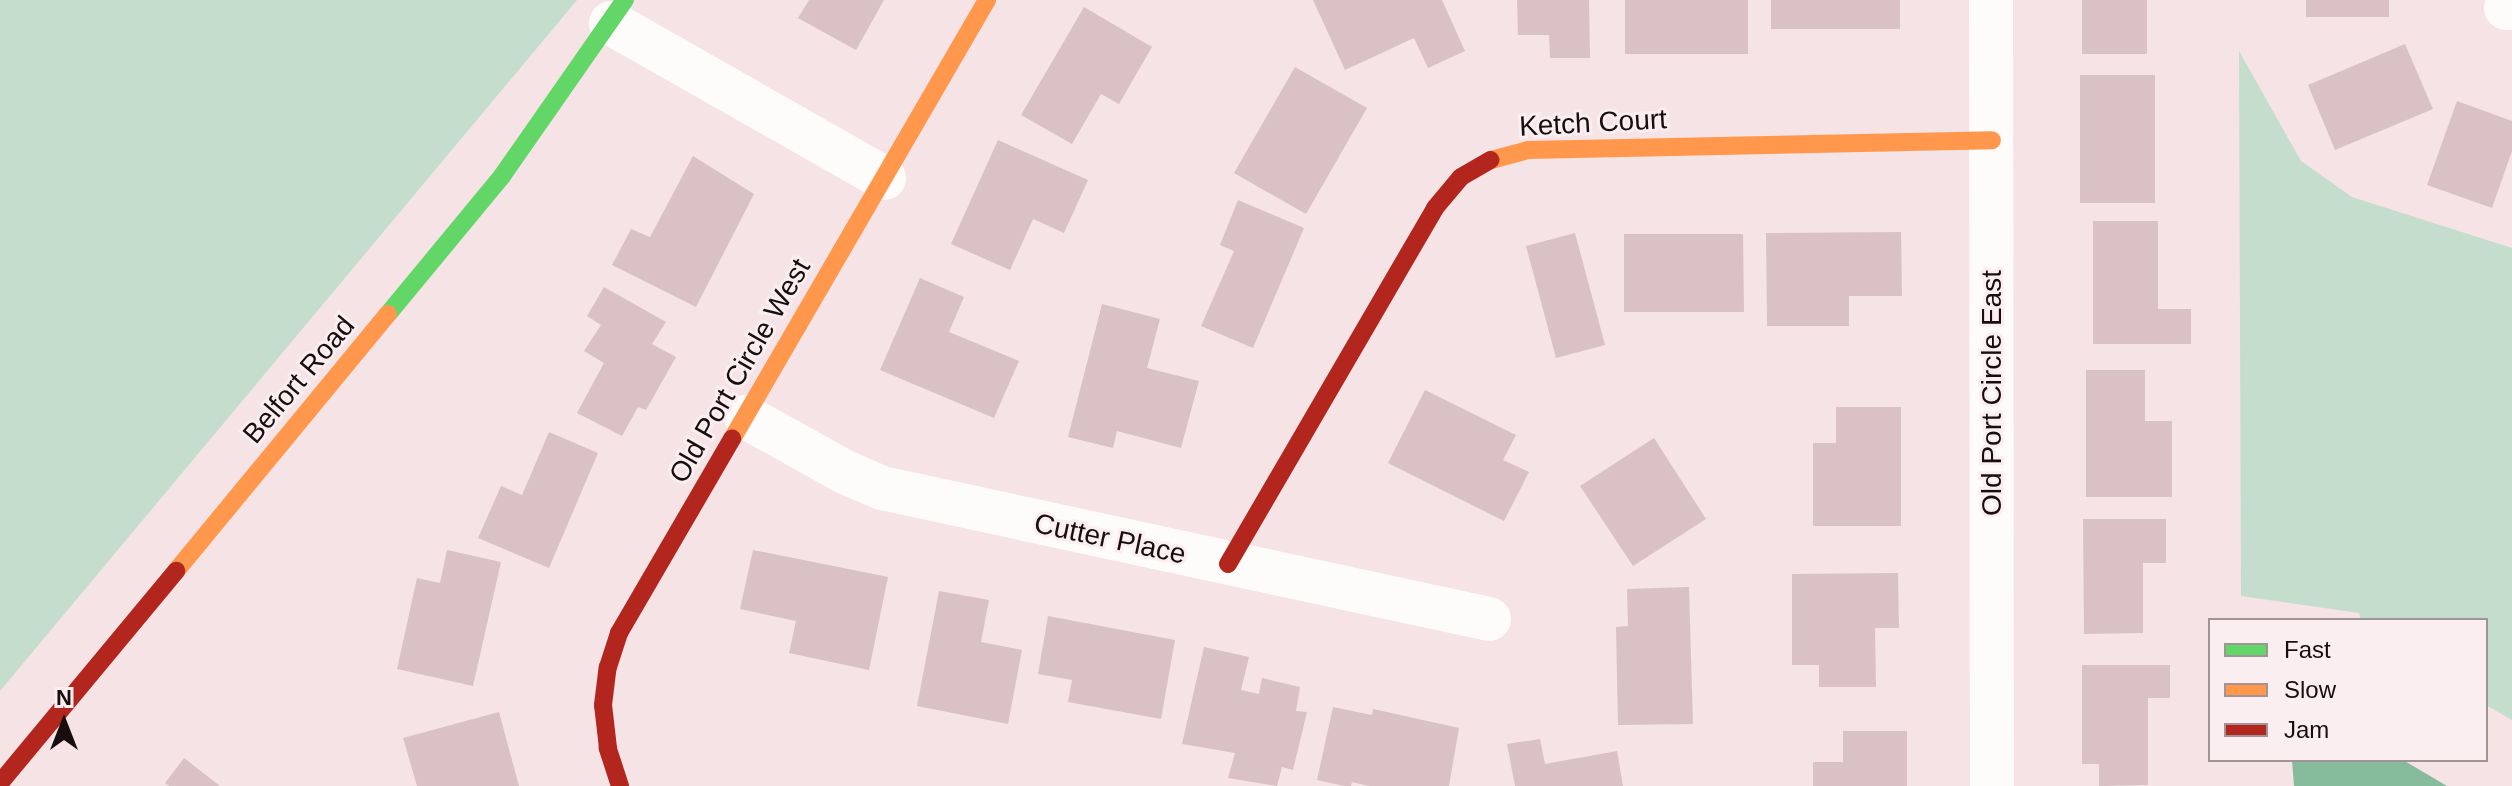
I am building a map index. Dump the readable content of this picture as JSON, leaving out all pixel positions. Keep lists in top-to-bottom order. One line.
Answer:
{"streets":{"street":["Ketch Court","Old Port Circle West","Belfort Road","Old Port Circle East","Cutter Place"]},"crossings":[["Ketch Court","Old Port Circle East"],["Ketch Court","Cutter Place"],["Old Port Circle West","Cutter Place"]],"legend":["Fast","Slow","Jam"],"north":"top"}
